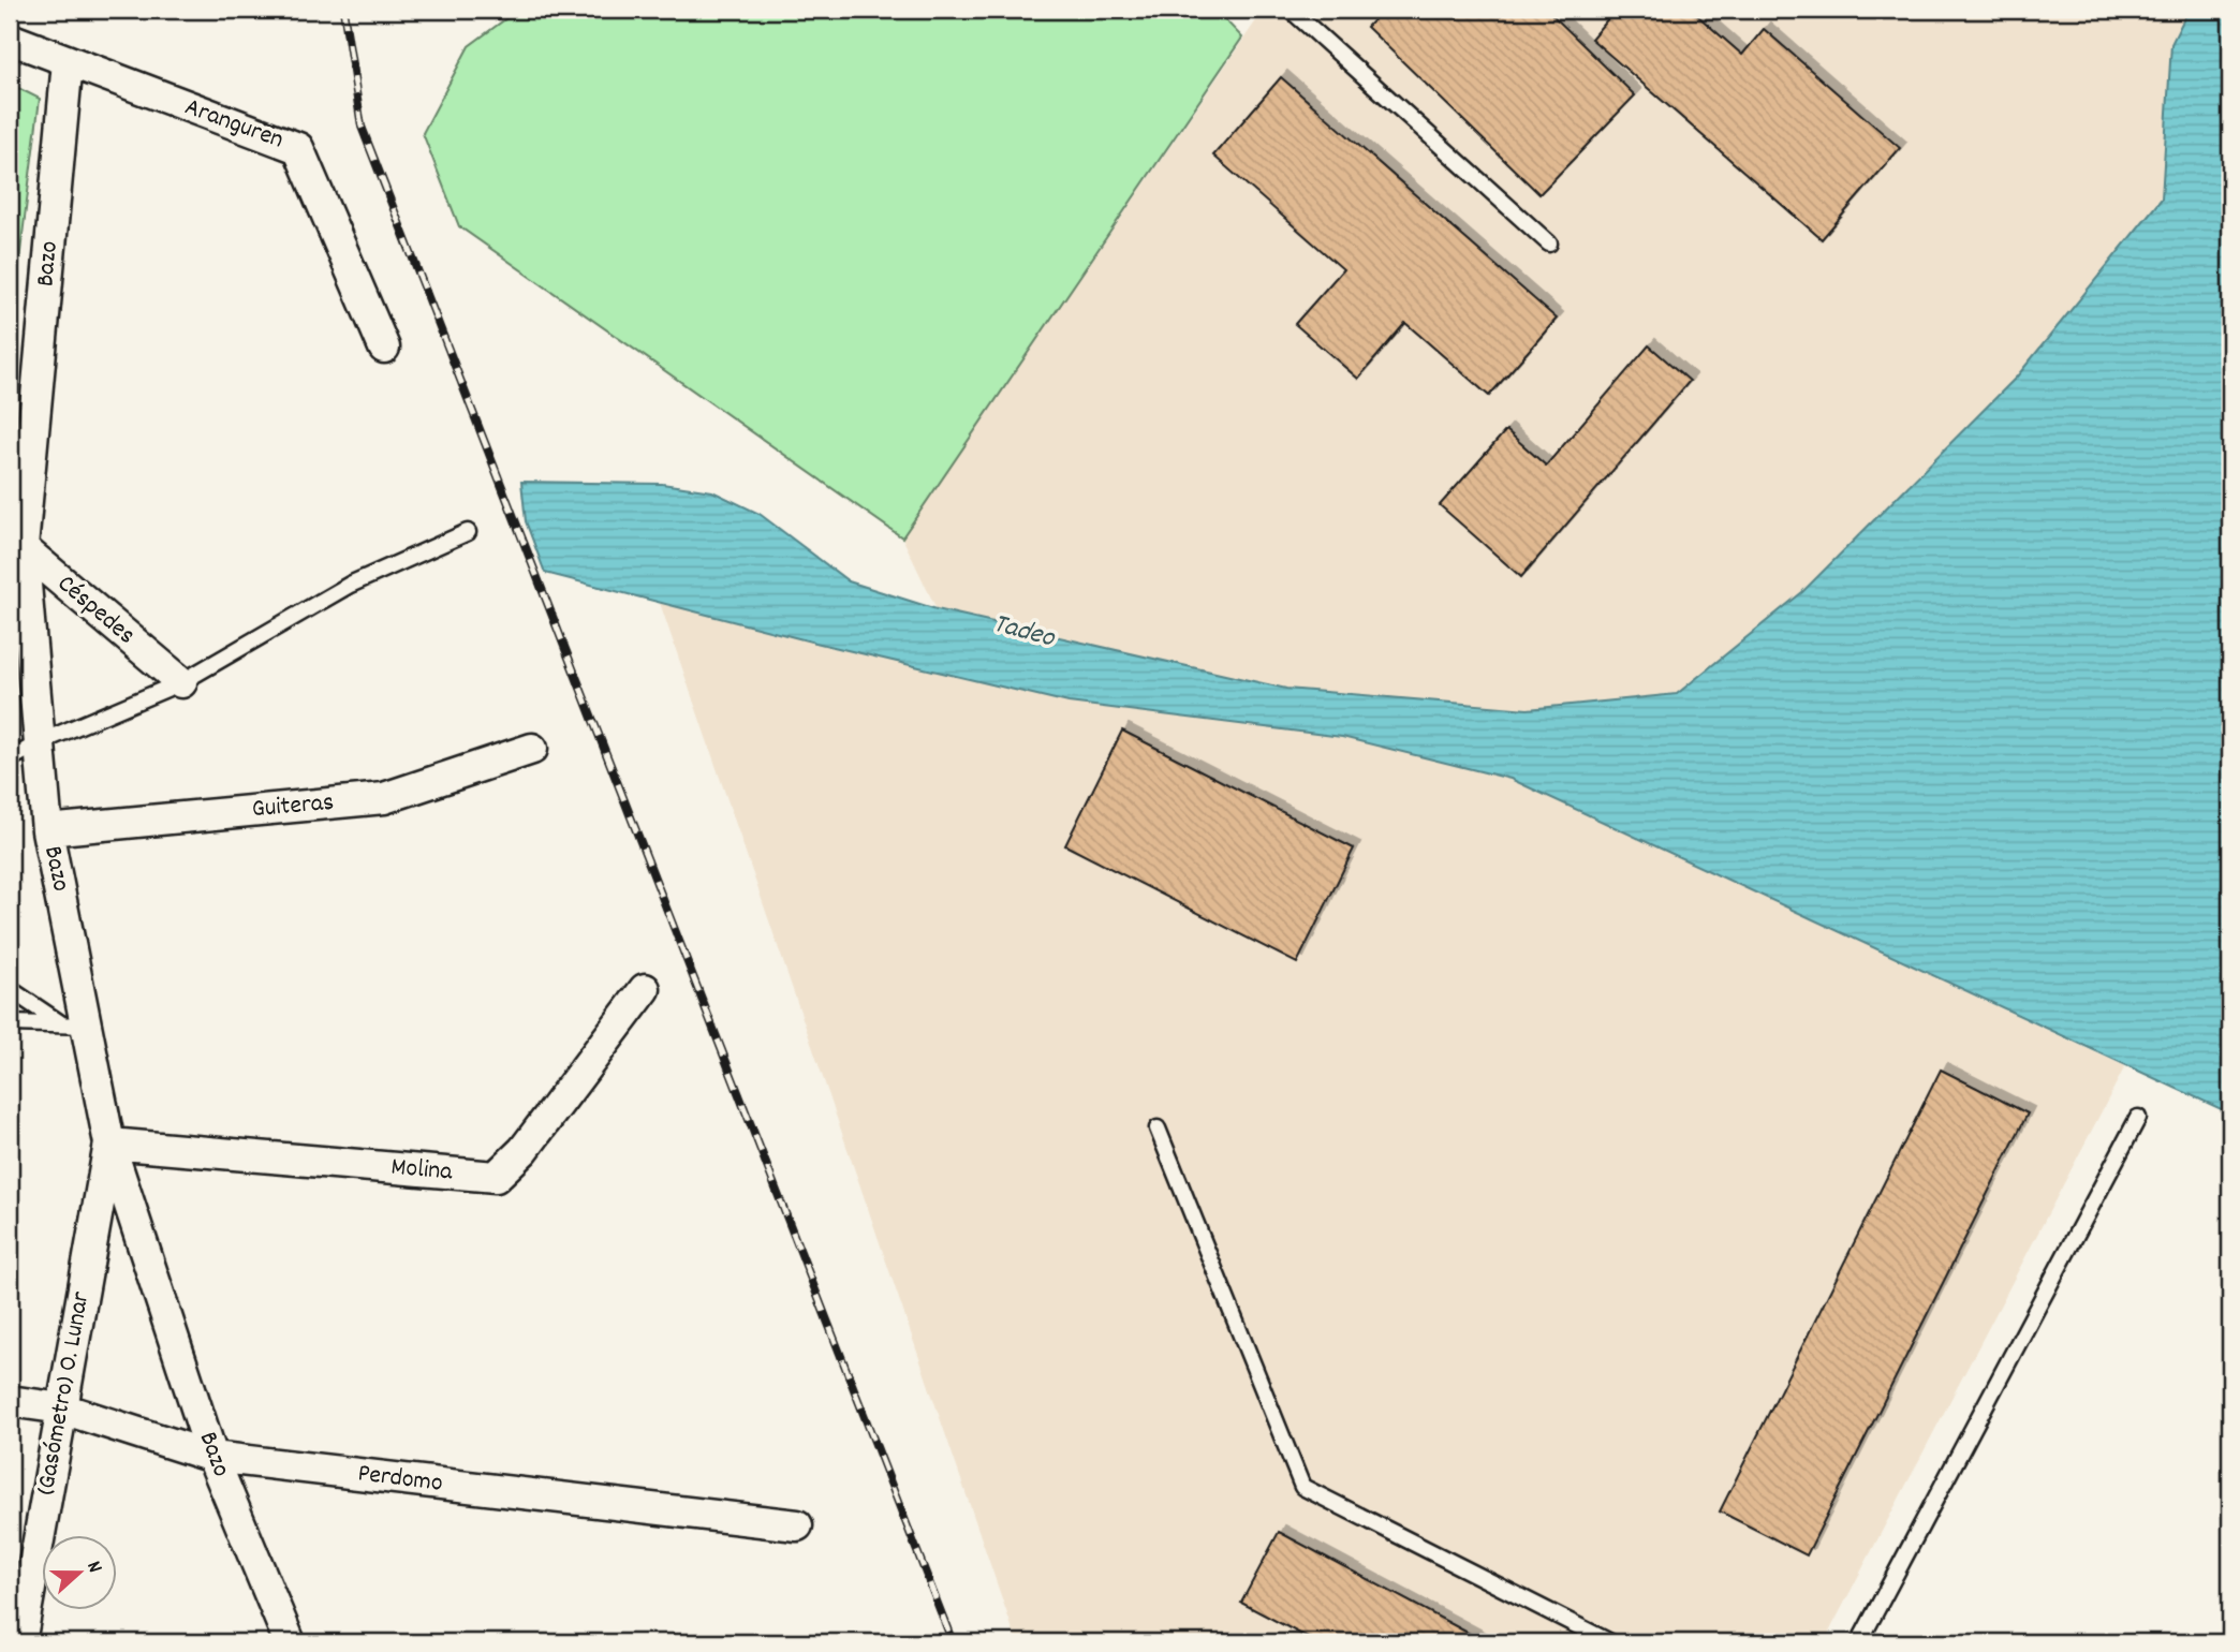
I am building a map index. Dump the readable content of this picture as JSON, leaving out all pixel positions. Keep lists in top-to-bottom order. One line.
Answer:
{"streets":{"street":["Aranguren","Bazo","Céspedes","Guiteras","Molina","(Gasómetro) O. Lunar","Perdomo"]},"crossings":[["Aranguren","Bazo"],["Bazo","Céspedes"],["Bazo","Guiteras"],["Bazo","Molina"],["Bazo","(Gasómetro) O. Lunar"],["Bazo","Perdomo"],["Molina","(Gasómetro) O. Lunar"],["(Gasómetro) O. Lunar","Perdomo"]],"water":["Tadeo"],"north":"right"}
